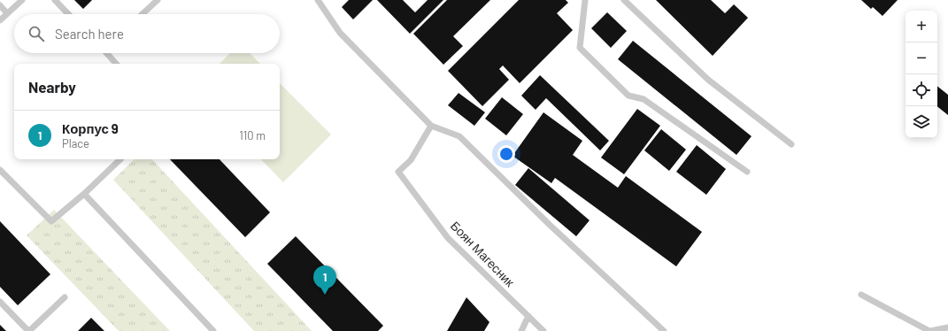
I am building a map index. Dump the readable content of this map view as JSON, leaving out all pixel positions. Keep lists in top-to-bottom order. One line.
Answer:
{"streets":{"lane":["Боян Магесник"]},"page":{"map_buttons":["+","−"],"search":"Search here","heading":"Nearby","list":[{"mark":"1","name":"Корпус 9","note":"Place","value":"110 m"}],"pins":"1"}}
